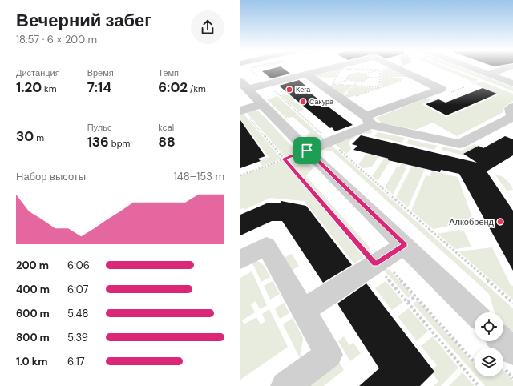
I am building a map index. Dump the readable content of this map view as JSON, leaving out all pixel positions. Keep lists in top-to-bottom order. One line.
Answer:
{"places":["Кега","Сакура","Алкобренд"],"page":{"heading":["Вечерний забег","18:57 · 6 × 200 m"],"stats":[["Дистанция","1.20 km"],["Время","7:14"],["Темп","6:02 /km"],["30 m"],["Пульс","136 bpm"],["kcal","88"]],"chart":["Набор высоты","148–153 m"],"list":[{"name":"200 m","note":"6:06"},{"name":"400 m","note":"6:07"},{"name":"600 m","note":"5:48"},{"name":"800 m","note":"5:39"},{"name":"1.0 km","note":"6:17"}]}}
